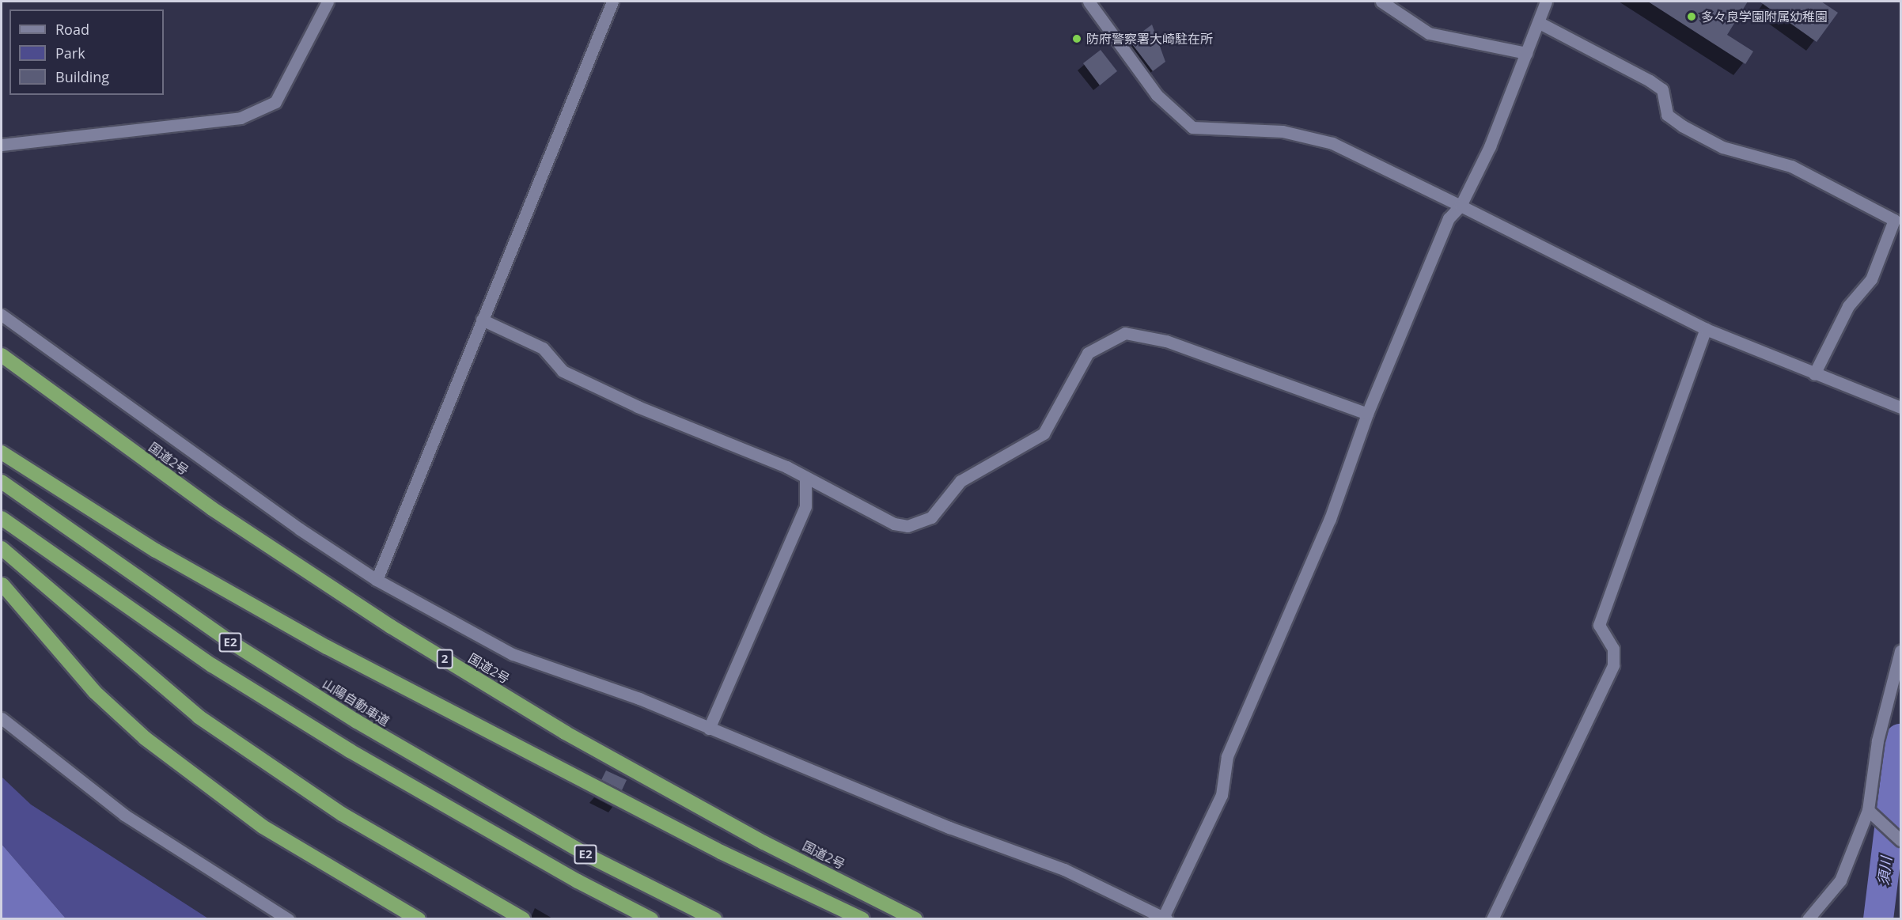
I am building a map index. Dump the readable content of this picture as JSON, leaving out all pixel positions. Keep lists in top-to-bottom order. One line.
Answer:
{"streets":{"highway":["国道2号","E2","2","山陽自動車道"]},"water":["須川"],"places":["多々良学園附属幼稚園","防府警察署大崎駐在所"],"legend":["Road","Park","Building"]}
